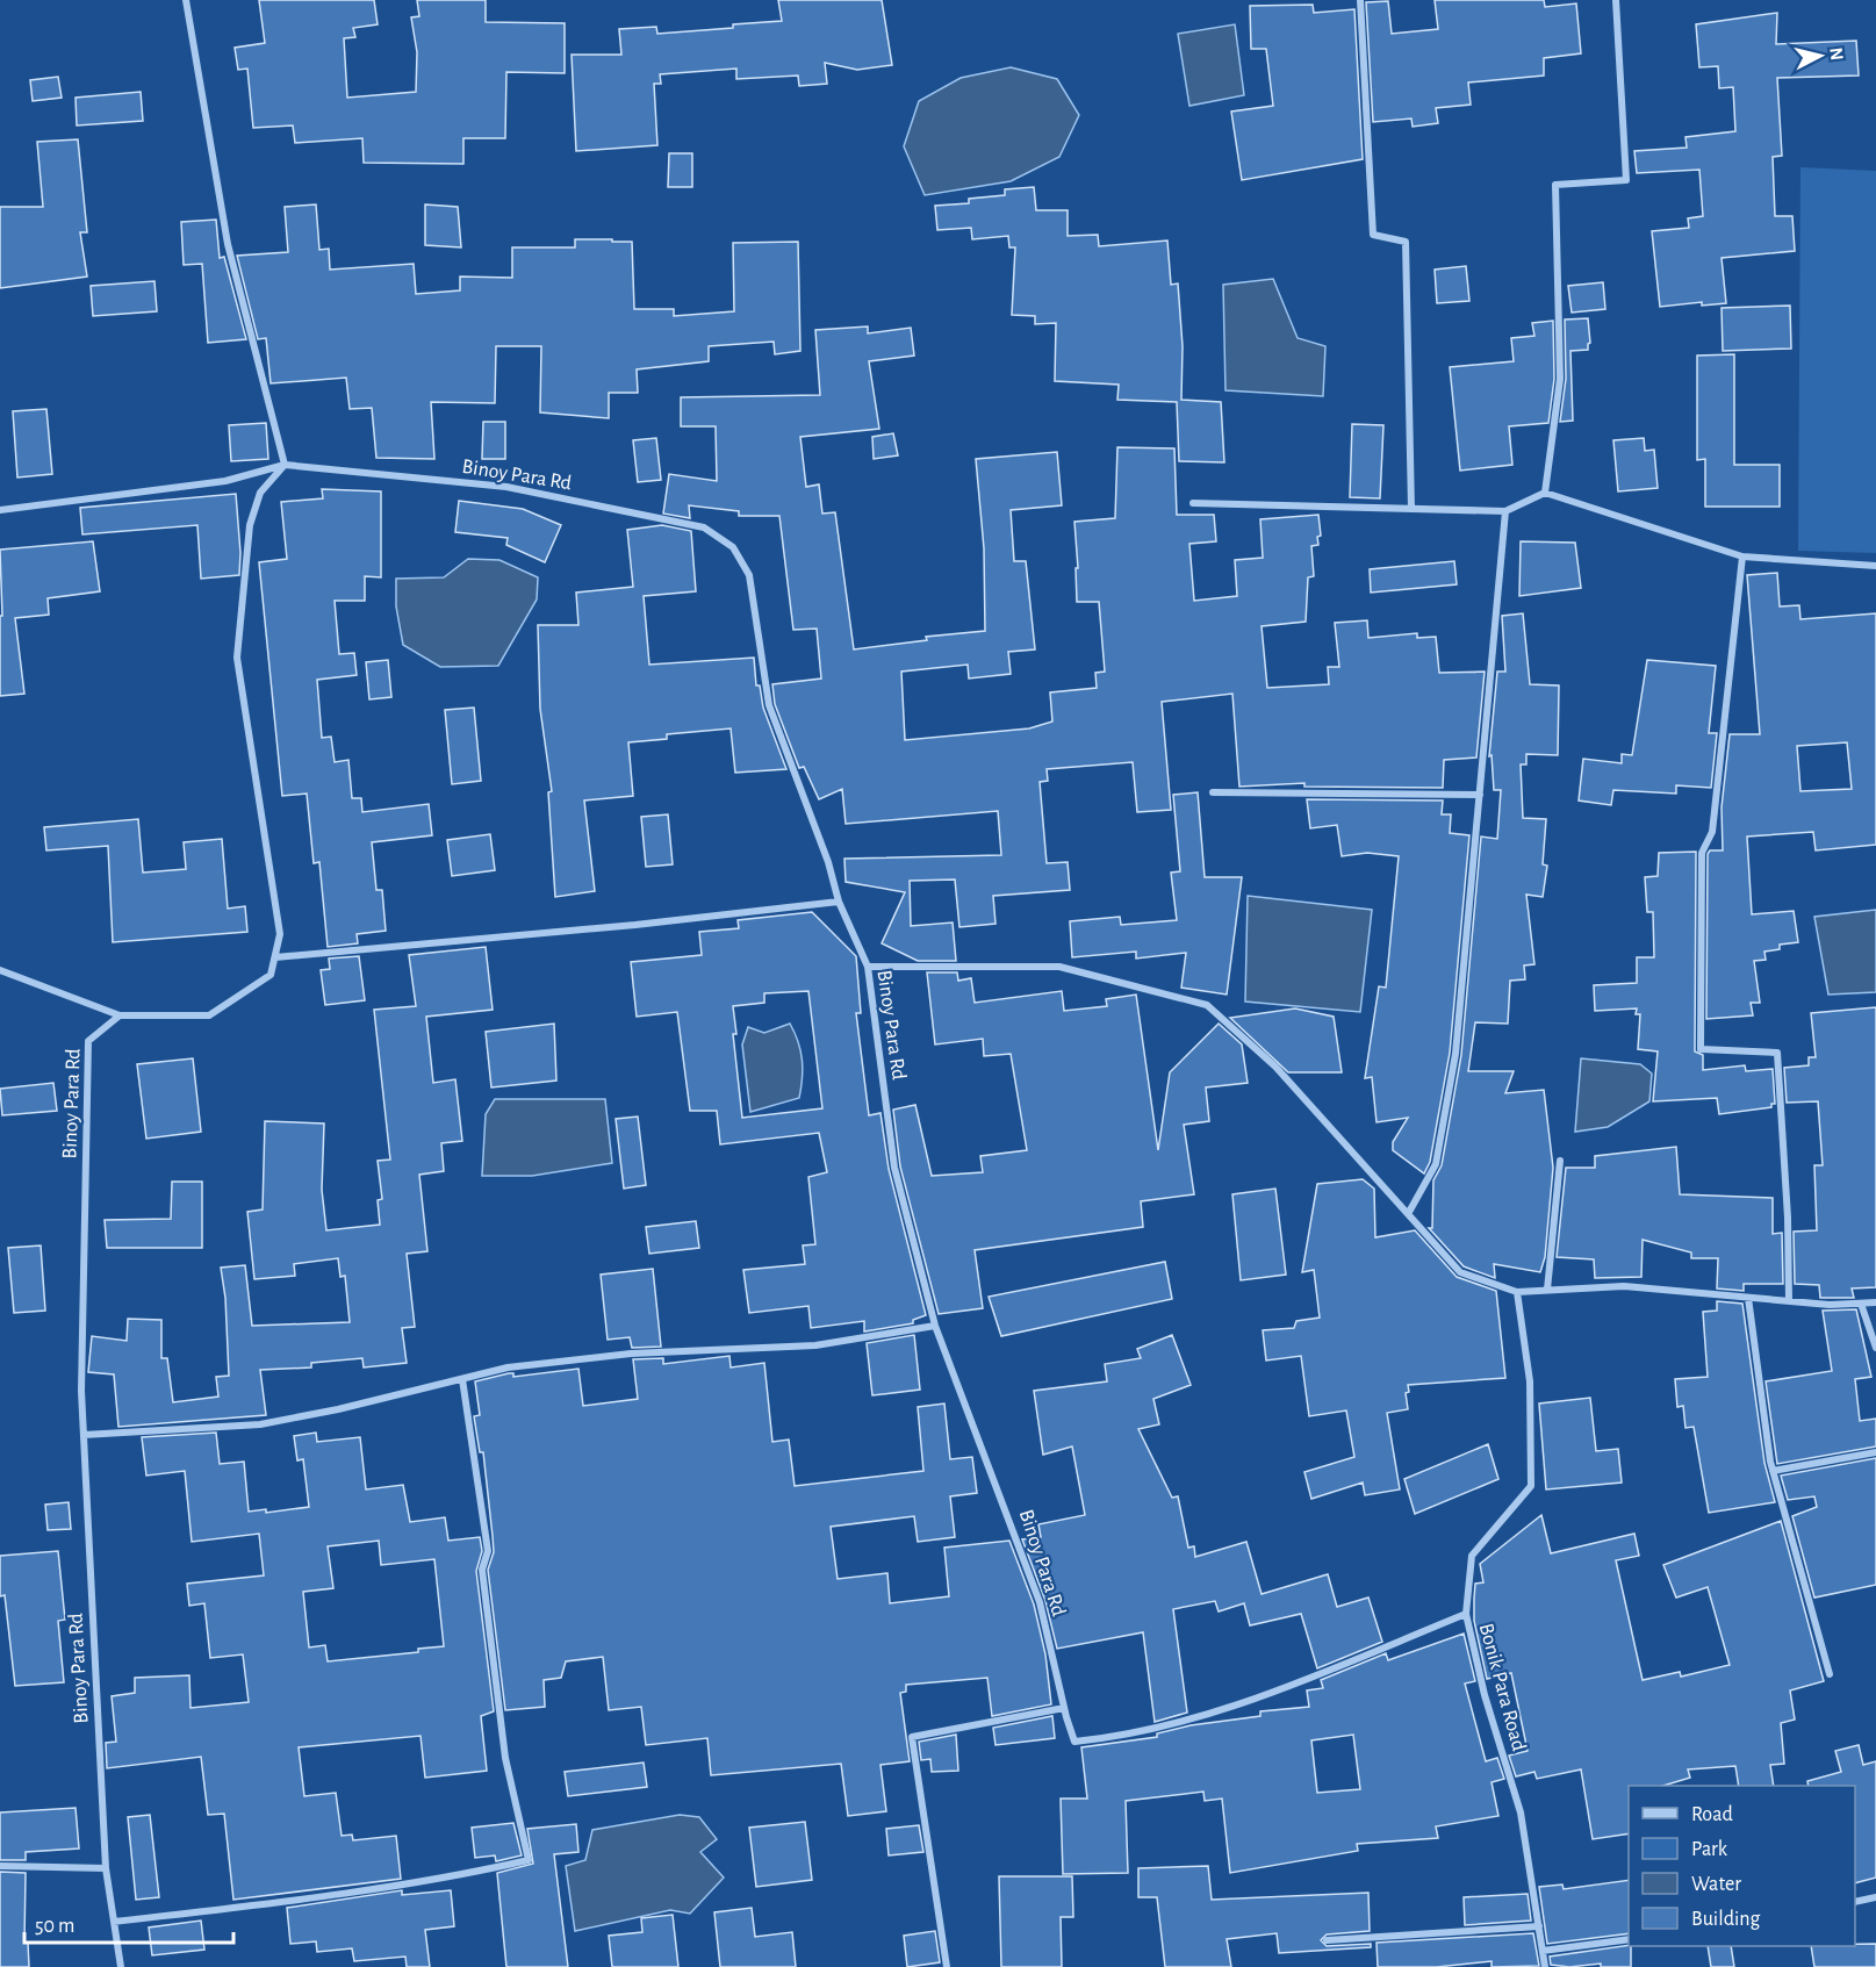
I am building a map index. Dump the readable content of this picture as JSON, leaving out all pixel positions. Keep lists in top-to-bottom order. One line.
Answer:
{"streets":{"street":["Binoy Para Rd","Bonik Para Road"]},"crossings":[["Binoy Para Rd","Bonik Para Road"]],"legend":["Road","Park","Water","Building"],"scale_bar":"50 m","north":"right"}
